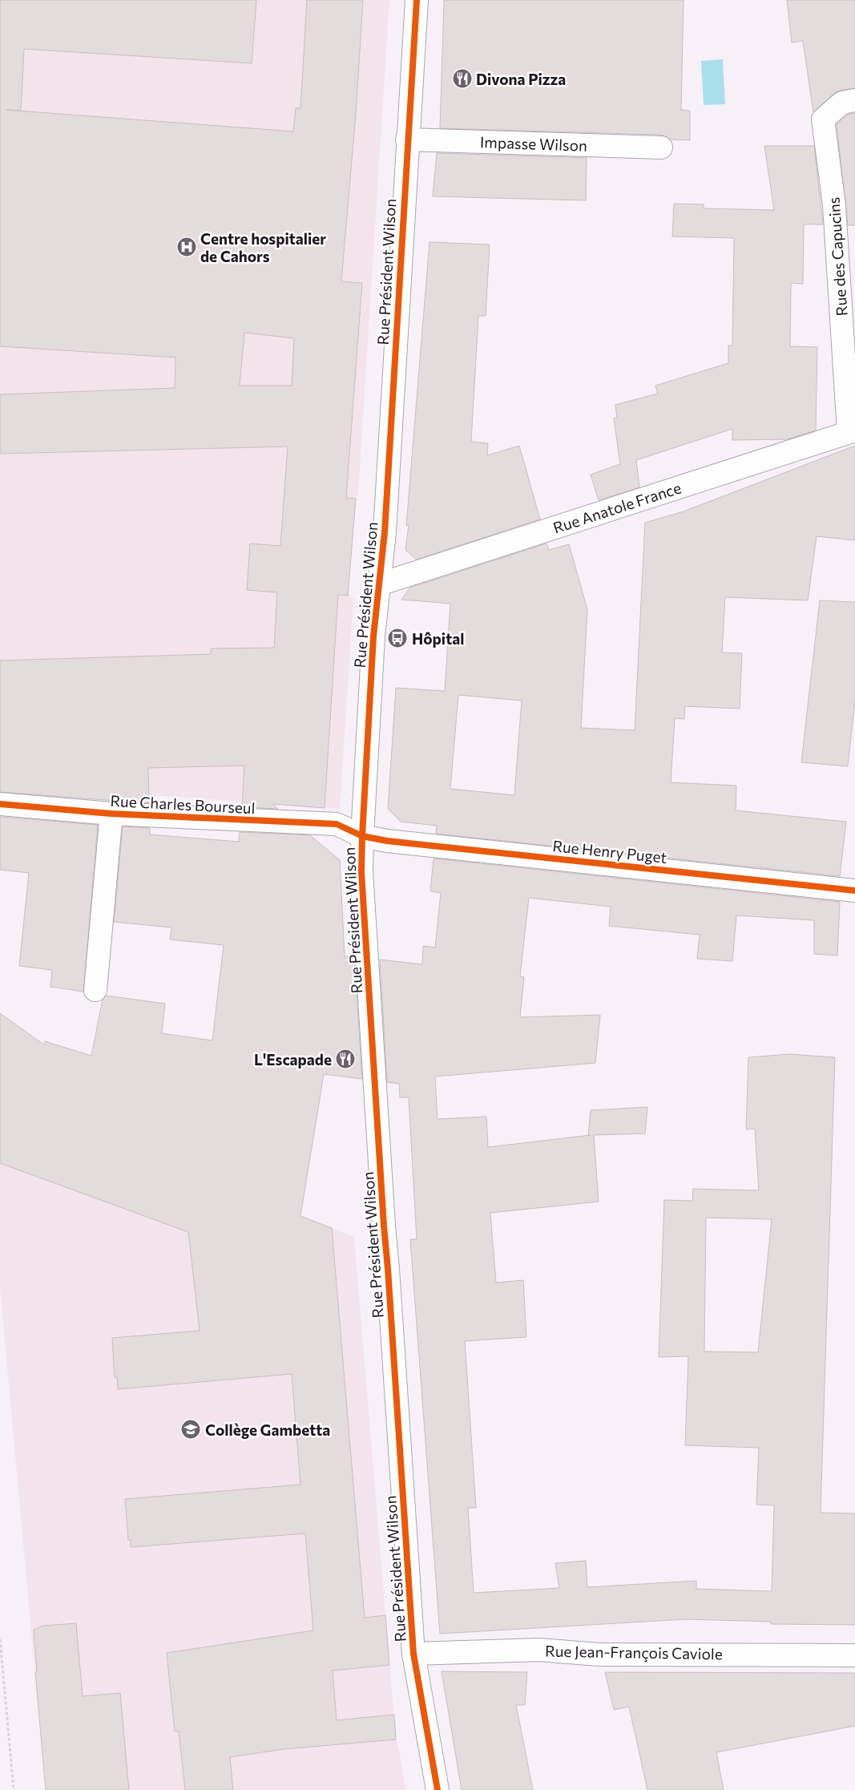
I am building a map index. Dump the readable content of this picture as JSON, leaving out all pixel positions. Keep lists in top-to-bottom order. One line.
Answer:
{"streets":{"street":["Impasse Wilson","Rue des Capucins","Rue Président Wilson","Rue Anatole France","Rue Charles Bourseul","Rue Henry Puget","Rue Jean-François Caviole"]},"crossings":[["Impasse Wilson","Rue Président Wilson"],["Rue des Capucins","Rue Anatole France"],["Rue Président Wilson","Rue Anatole France"],["Rue Président Wilson","Rue Charles Bourseul"],["Rue Président Wilson","Rue Henry Puget"],["Rue Président Wilson","Rue Jean-François Caviole"],["Rue Charles Bourseul","Rue Henry Puget"]],"places":{"restaurant":["Divona Pizza","L'Escapade"],"hospital":["Centre hospitalier de Cahors"],"bus stop":["Hôpital"],"school or university":["Collège Gambetta"]}}
